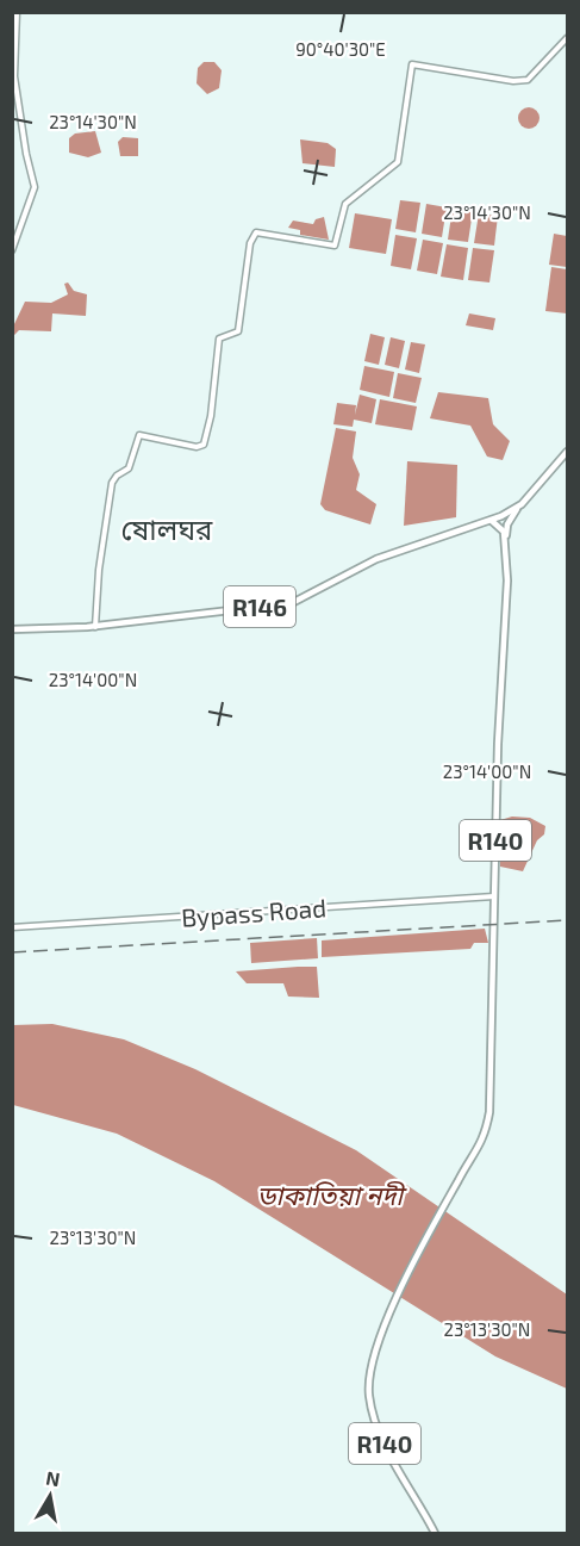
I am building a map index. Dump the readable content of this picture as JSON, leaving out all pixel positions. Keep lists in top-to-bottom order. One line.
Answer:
{"streets":{"main road":["R146","R140"],"street":["Bypass Road"]},"crossings":[["R146","R140"],["R140","Bypass Road"]],"districts":["ষোলঘর"],"water":["ডাকাতিয়া নদী"],"north":"top","coordinates":["90°40'30\"E","23°14'30\"N","23°14'00\"N","23°13'30\"N"]}
